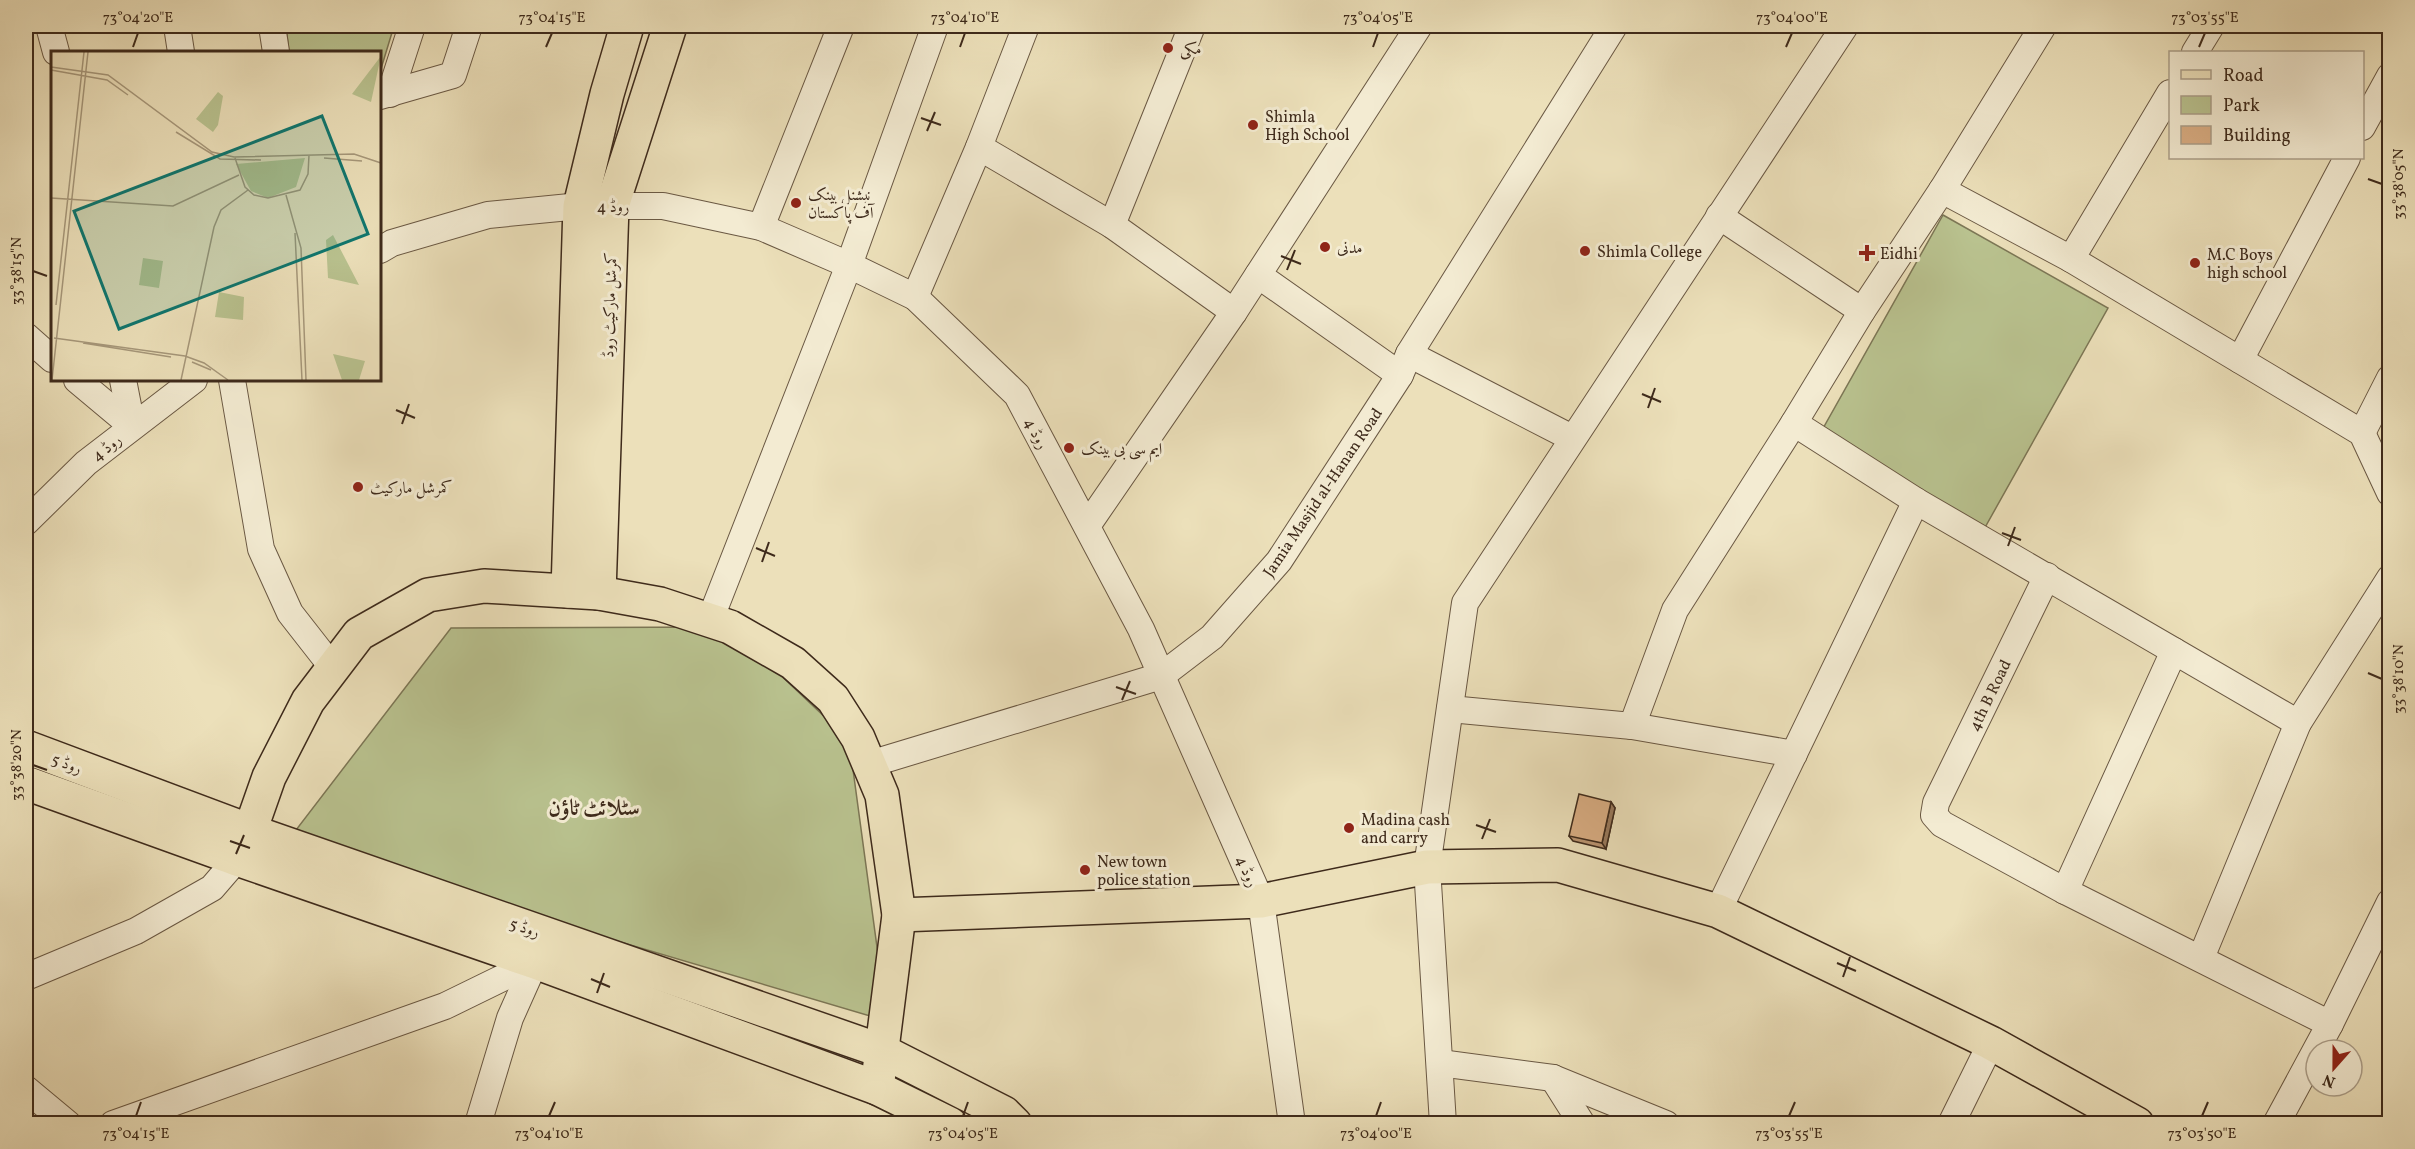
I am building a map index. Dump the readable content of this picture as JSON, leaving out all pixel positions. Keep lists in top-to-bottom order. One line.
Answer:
{"streets":{"main road":["کمرشل مارکیٹ روڈ","روڈ 5"],"street":["روڈ 4","Jamia Masjid al-Hanan Road","4th B Road"]},"crossings":[["روڈ 4","کمرشل مارکیٹ روڈ"],["روڈ 4","Jamia Masjid al-Hanan Road"]],"districts":["سٹلائٹ ٹاؤن"],"places":{"other":["مکی","Shimla High School","نیشنل بینک آف پاکستان","مدنی","Shimla College","M.C Boys high school","ایم سی بی بینک","کمرشل مارکیٹ","Madina cash and carry","New town police station"],"health":["Eidhi"]},"legend":["Road","Park","Building"],"north":"bottom","coordinates":["73°04'20\"E","73°04'15\"E","73°04'10\"E","73°04'05\"E","73°04'00\"E","73°03'55\"E","33°38'05\"N","33°38'15\"N","33°38'10\"N","33°38'20\"N","73°03'50\"E"]}
